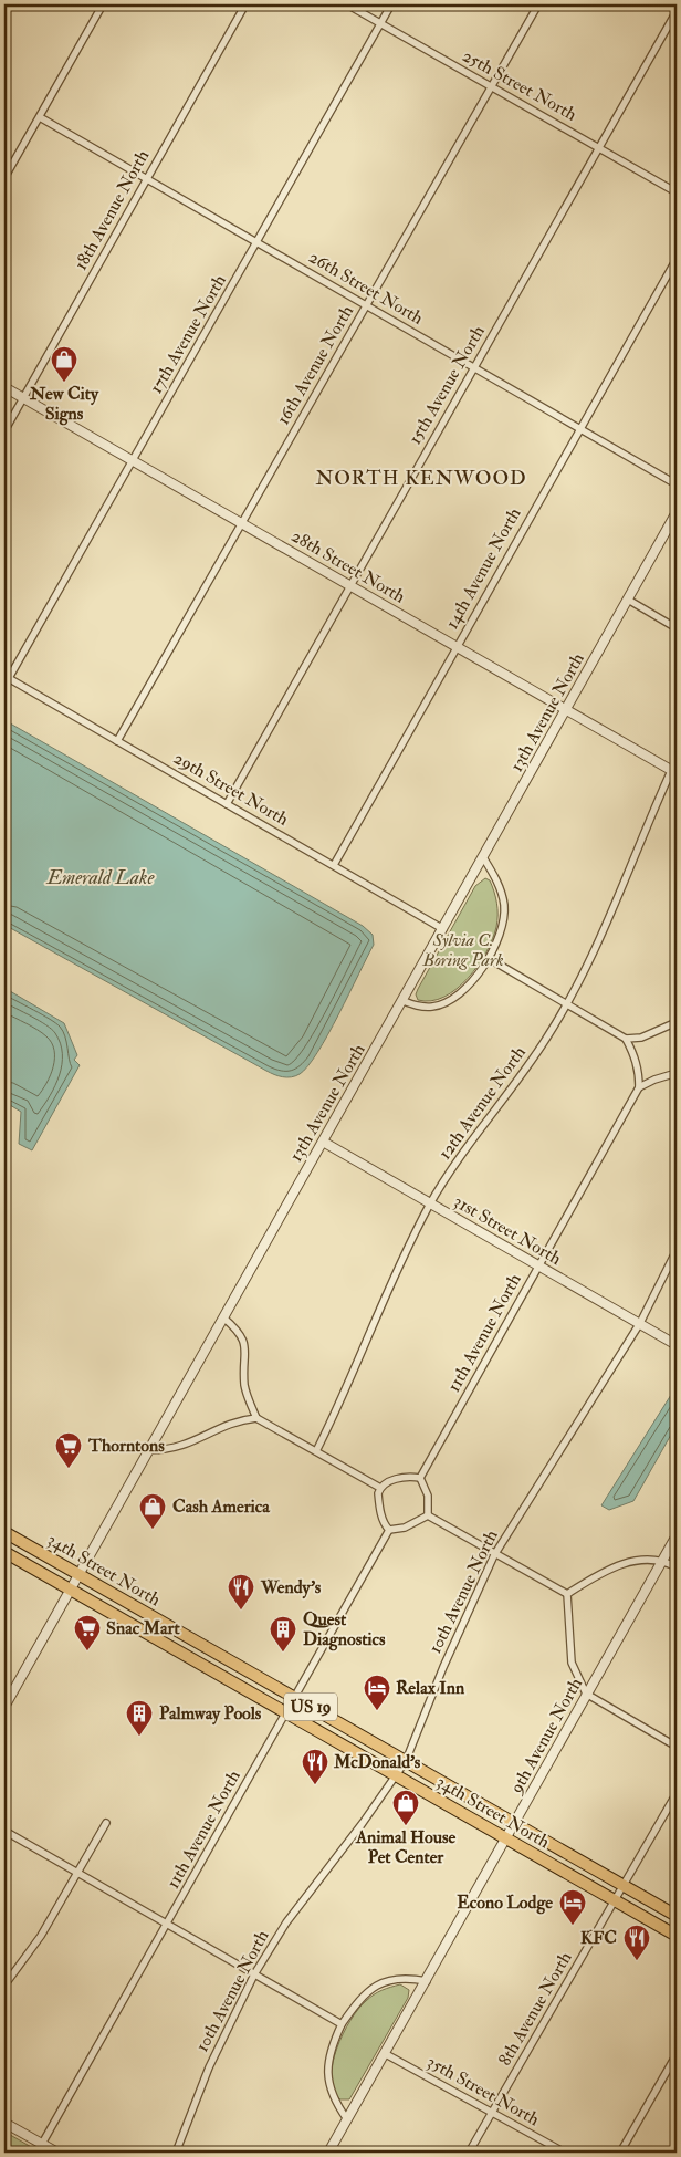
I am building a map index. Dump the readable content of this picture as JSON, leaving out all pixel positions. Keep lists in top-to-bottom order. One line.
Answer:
{"streets":{"highway":["34th Street North","US 19"],"street":["25th Street North","18th Avenue North","26th Street North","17th Avenue North","16th Avenue North","15th Avenue North","28th Street North","14th Avenue North","13th Avenue North","29th Street North","12th Avenue North","31st Street North","11th Avenue North","10th Avenue North","9th Avenue North","8th Avenue North","35th Street North"]},"crossings":[["25th Street North","17th Avenue North"],["25th Street North","16th Avenue North"],["25th Street North","15th Avenue North"],["18th Avenue North","26th Street North"],["18th Avenue North","28th Street North"],["26th Street North","17th Avenue North"],["26th Street North","16th Avenue North"],["26th Street North","15th Avenue North"],["26th Street North","14th Avenue North"],["17th Avenue North","28th Street North"],["17th Avenue North","29th Street North"],["16th Avenue North","28th Street North"],["16th Avenue North","29th Street North"],["15th Avenue North","28th Street North"],["15th Avenue North","29th Street North"],["28th Street North","14th Avenue North"],["28th Street North","13th Avenue North"],["28th Street North","12th Avenue North"],["14th Avenue North","29th Street North"],["13th Avenue North","29th Street North"],["13th Avenue North","31st Street North"],["13th Avenue North","34th Street North"],["12th Avenue North","31st Street North"],["31st Street North","11th Avenue North"],["31st Street North","10th Avenue North"],["11th Avenue North","34th Street North"],["34th Street North","10th Avenue North"],["34th Street North","9th Avenue North"],["34th Street North","8th Avenue North"],["9th Avenue North","35th Street North"],["8th Avenue North","35th Street North"]],"districts":["NORTH KENWOOD"],"water":["Emerald Lake"],"parks":["Sylvia C. Boring Park"],"places":{"shop":["New City Signs","Cash America","Animal House Pet Center"],"supermarket":["Thorntons","Snac Mart"],"restaurant":["Wendy's","McDonald's","KFC"],"building":["Quest Diagnostics","Palmway Pools"],"hotel":["Relax Inn","Econo Lodge"]}}
